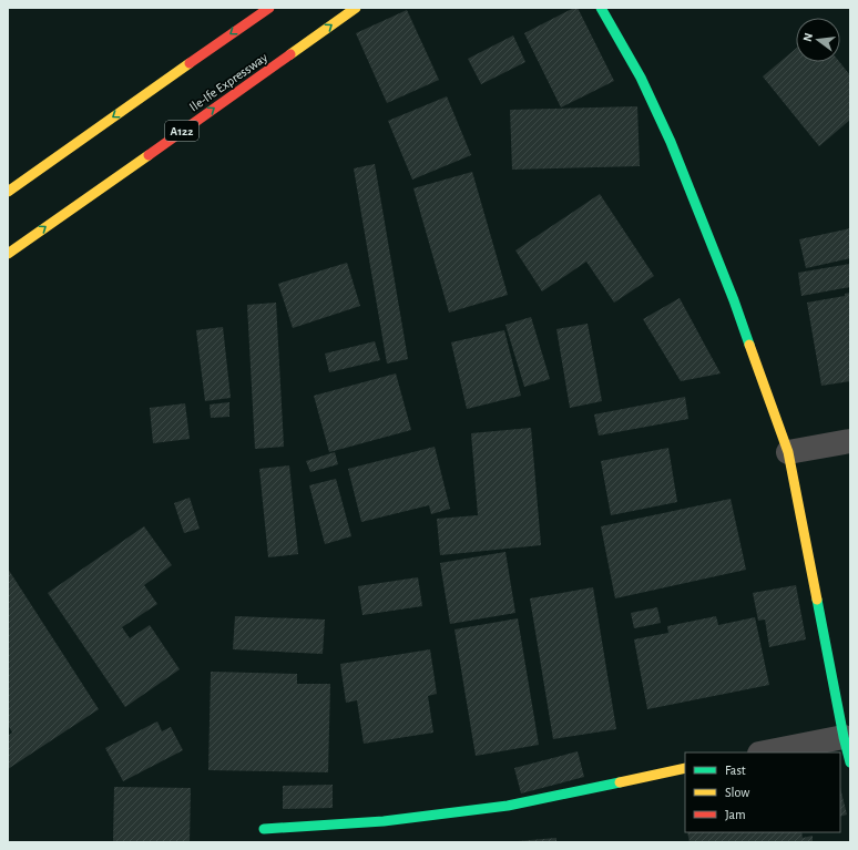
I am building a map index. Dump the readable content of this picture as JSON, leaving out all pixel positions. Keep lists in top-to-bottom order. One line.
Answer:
{"streets":{"main road":["Ile-Ife Expressway","A122"]},"legend":["Fast","Slow","Jam"],"north":"left"}
